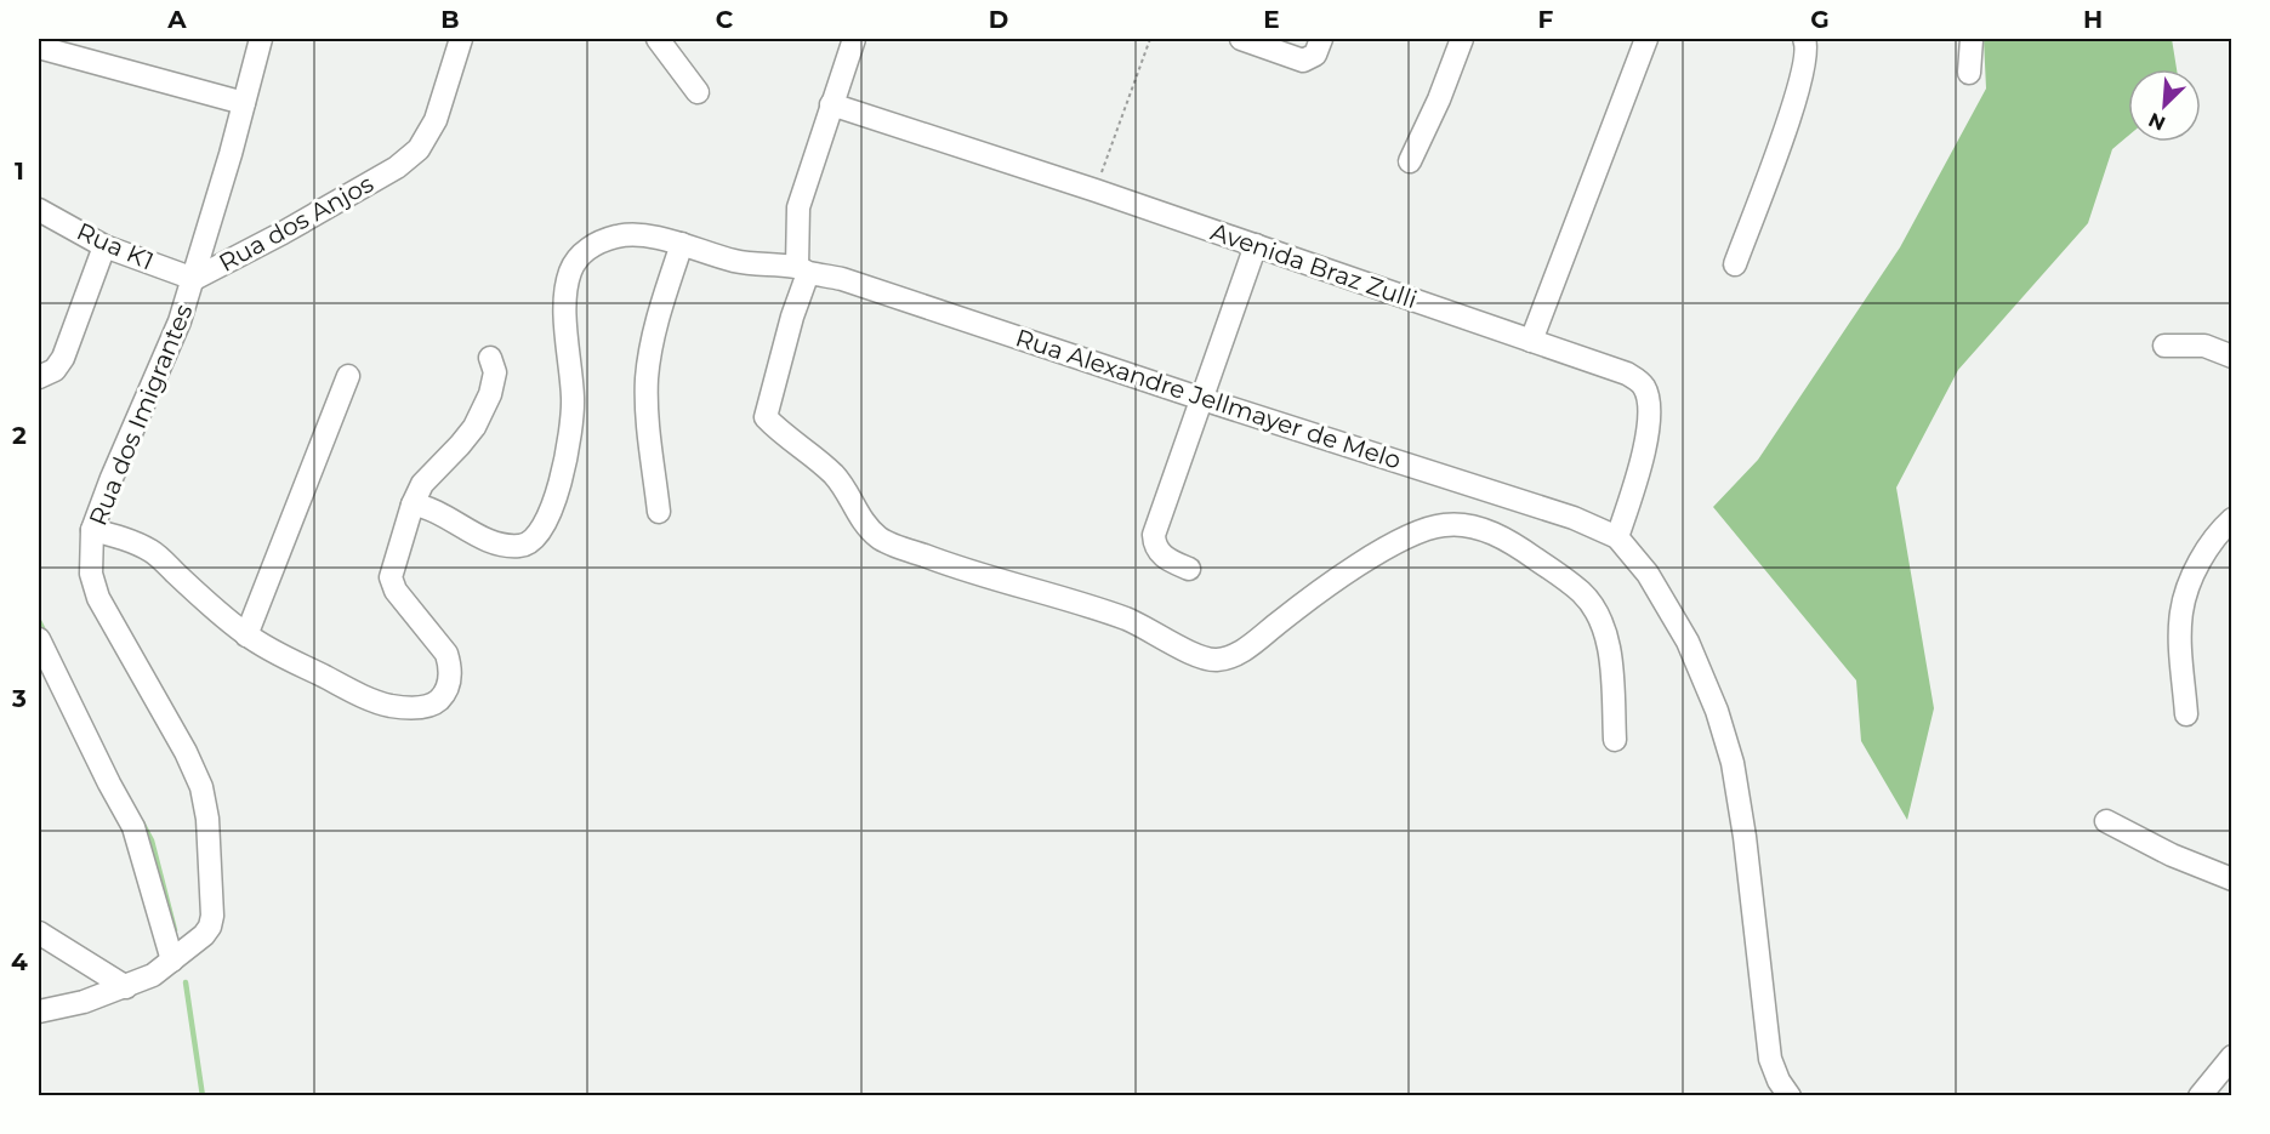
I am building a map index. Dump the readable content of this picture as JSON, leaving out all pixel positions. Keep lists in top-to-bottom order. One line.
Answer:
{"streets":{"street":["Rua dos Anjos","Rua K1","Avenida Braz Zulli","Rua Alexandre Jellmayer de Melo","Rua dos Imigrantes"]},"crossings":[["Rua dos Anjos","Rua K1"],["Rua dos Anjos","Rua dos Imigrantes"],["Rua K1","Rua dos Imigrantes"],["Avenida Braz Zulli","Rua Alexandre Jellmayer de Melo"]],"north":"bottom left","grid":{"columns":["A","B","C","D","E","F","G","H"],"rows":["1","2","3","4"]}}
